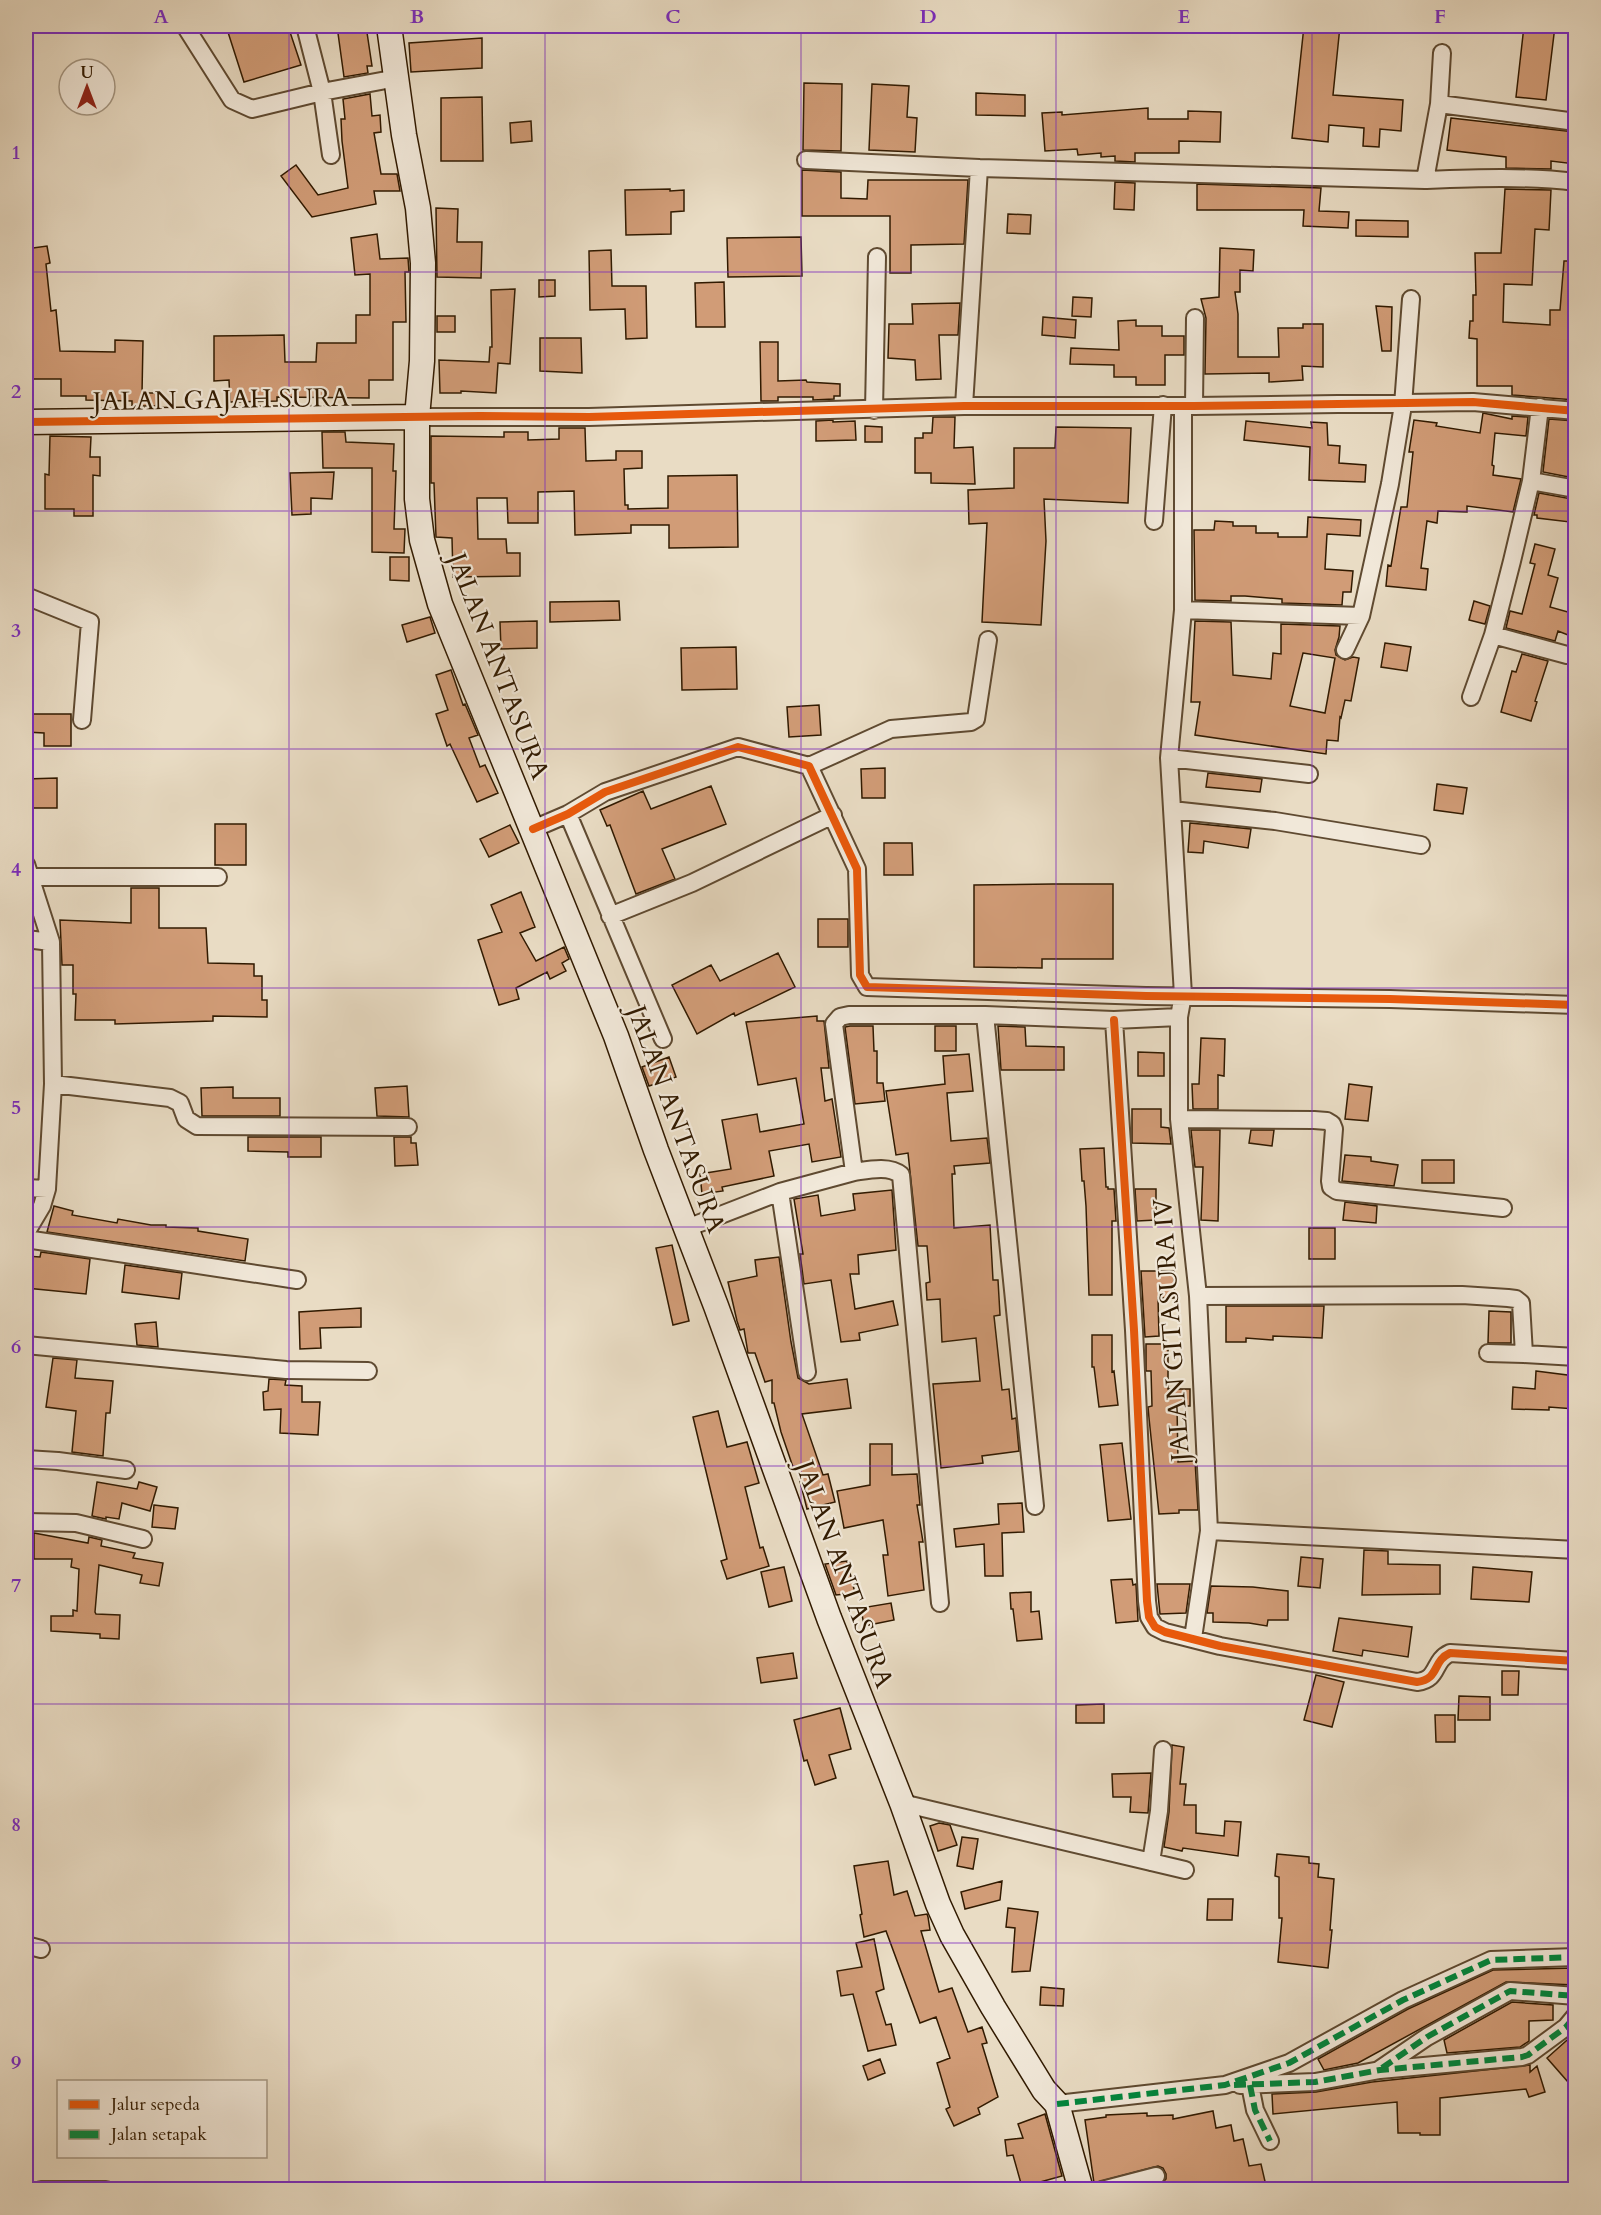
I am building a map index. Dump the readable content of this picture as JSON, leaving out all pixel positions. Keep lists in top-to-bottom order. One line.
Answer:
{"streets":{"main road":["JALAN GAJAH SURA","JALAN ANTASURA"],"street":["JALAN GITASURA IV"]},"crossings":[["JALAN GAJAH SURA","JALAN ANTASURA"]],"legend":["Jalur sepeda","Jalan setapak"],"north":"top","grid":{"columns":["A","B","C","D","E","F"],"rows":["1","2","3","4","5","6","7","8","9"]}}
